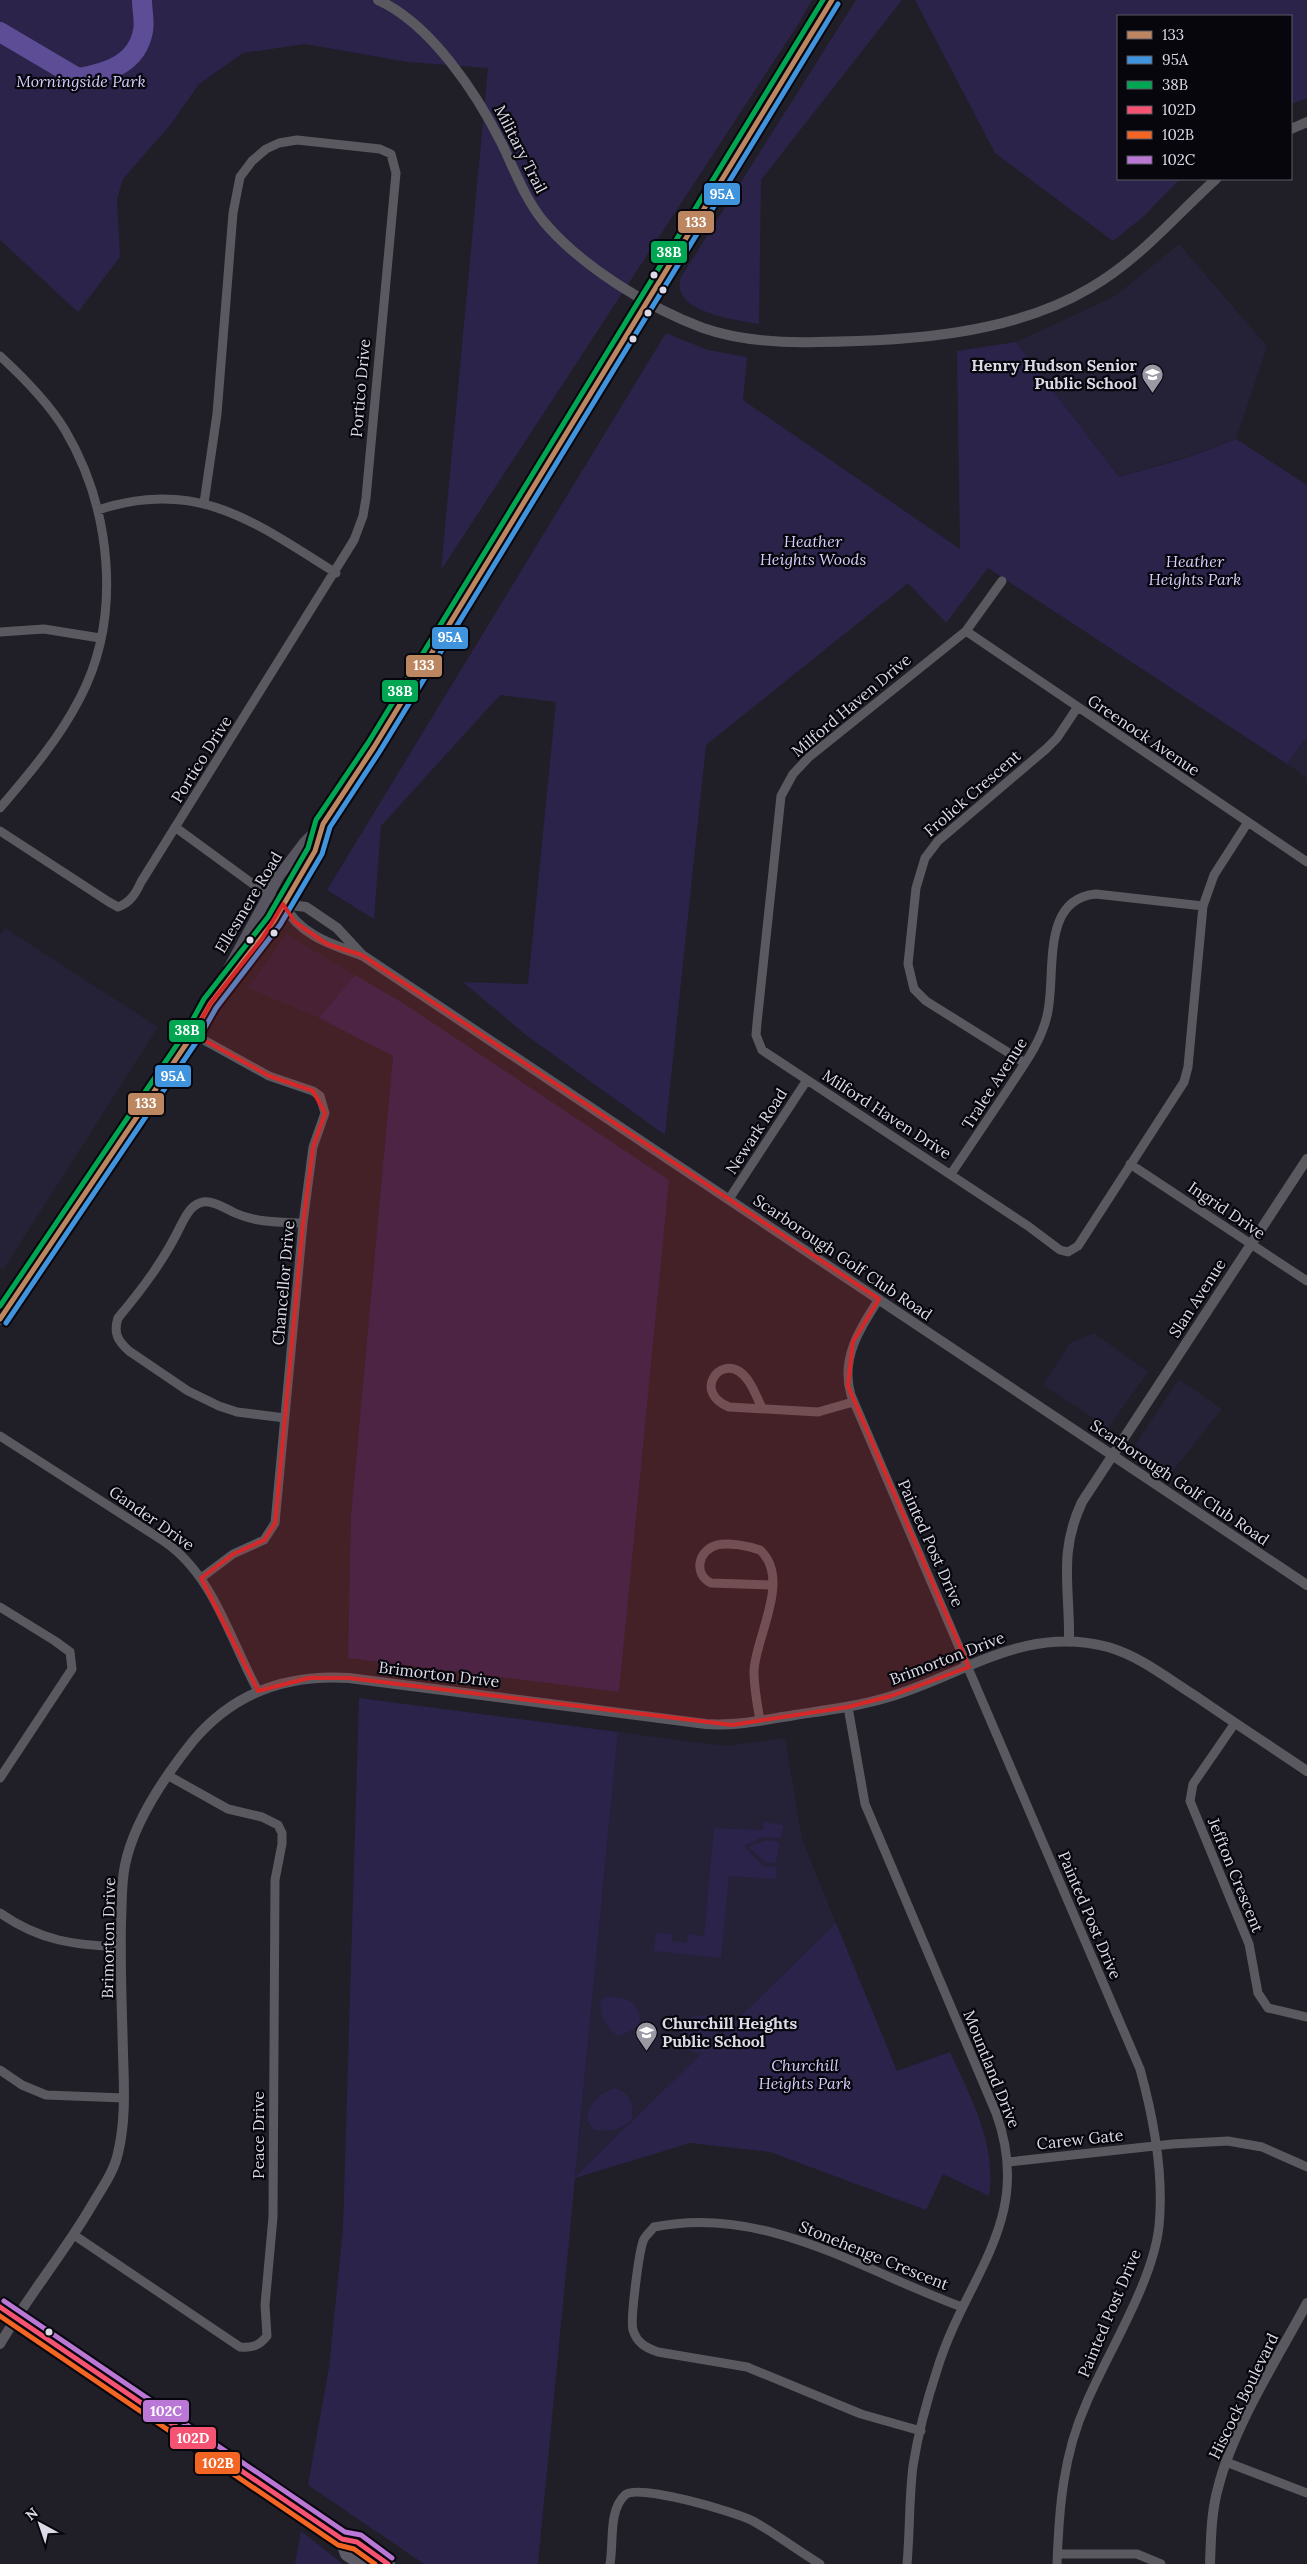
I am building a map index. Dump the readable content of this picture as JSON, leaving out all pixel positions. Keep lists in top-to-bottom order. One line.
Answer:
{"streets":{"main road":["Ellesmere Road"],"street":["Military Trail","Portico Drive","Milford Haven Drive","Greenock Avenue","Frolick Crescent","Tralee Avenue","Newark Road","Ingrid Drive","Scarborough Golf Club Road","Chancellor Drive","Slan Avenue","Gander Drive","Painted Post Drive","Brimorton Drive","Jeffton Crescent","Mountland Drive","Peace Drive","Carew Gate","Stonehenge Crescent","Hiscock Boulevard"]},"crossings":[["Military Trail","Ellesmere Road"],["Milford Haven Drive","Greenock Avenue"],["Milford Haven Drive","Tralee Avenue"],["Milford Haven Drive","Newark Road"],["Milford Haven Drive","Ingrid Drive"],["Greenock Avenue","Frolick Crescent"],["Frolick Crescent","Tralee Avenue"],["Ellesmere Road","Scarborough Golf Club Road"],["Ellesmere Road","Chancellor Drive"],["Newark Road","Scarborough Golf Club Road"],["Ingrid Drive","Slan Avenue"],["Scarborough Golf Club Road","Slan Avenue"],["Scarborough Golf Club Road","Painted Post Drive"],["Chancellor Drive","Gander Drive"],["Slan Avenue","Brimorton Drive"],["Gander Drive","Brimorton Drive"],["Painted Post Drive","Brimorton Drive"],["Painted Post Drive","Carew Gate"],["Brimorton Drive","Jeffton Crescent"],["Brimorton Drive","Mountland Drive"],["Brimorton Drive","Peace Drive"],["Mountland Drive","Carew Gate"],["Mountland Drive","Stonehenge Crescent"]],"parks":["Morningside Park","Heather Heights Woods","Heather Heights Park","Churchill Heights Park"],"places":{"school or university":["Henry Hudson Senior Public School","Churchill Heights Public School"]},"lines":["transit line 133","transit line 38B","transit line 95A","transit line 102C","transit line 102D","transit line 102B"],"legend":["133","95A","38B","102D","102B","102C"],"north":"top left"}
